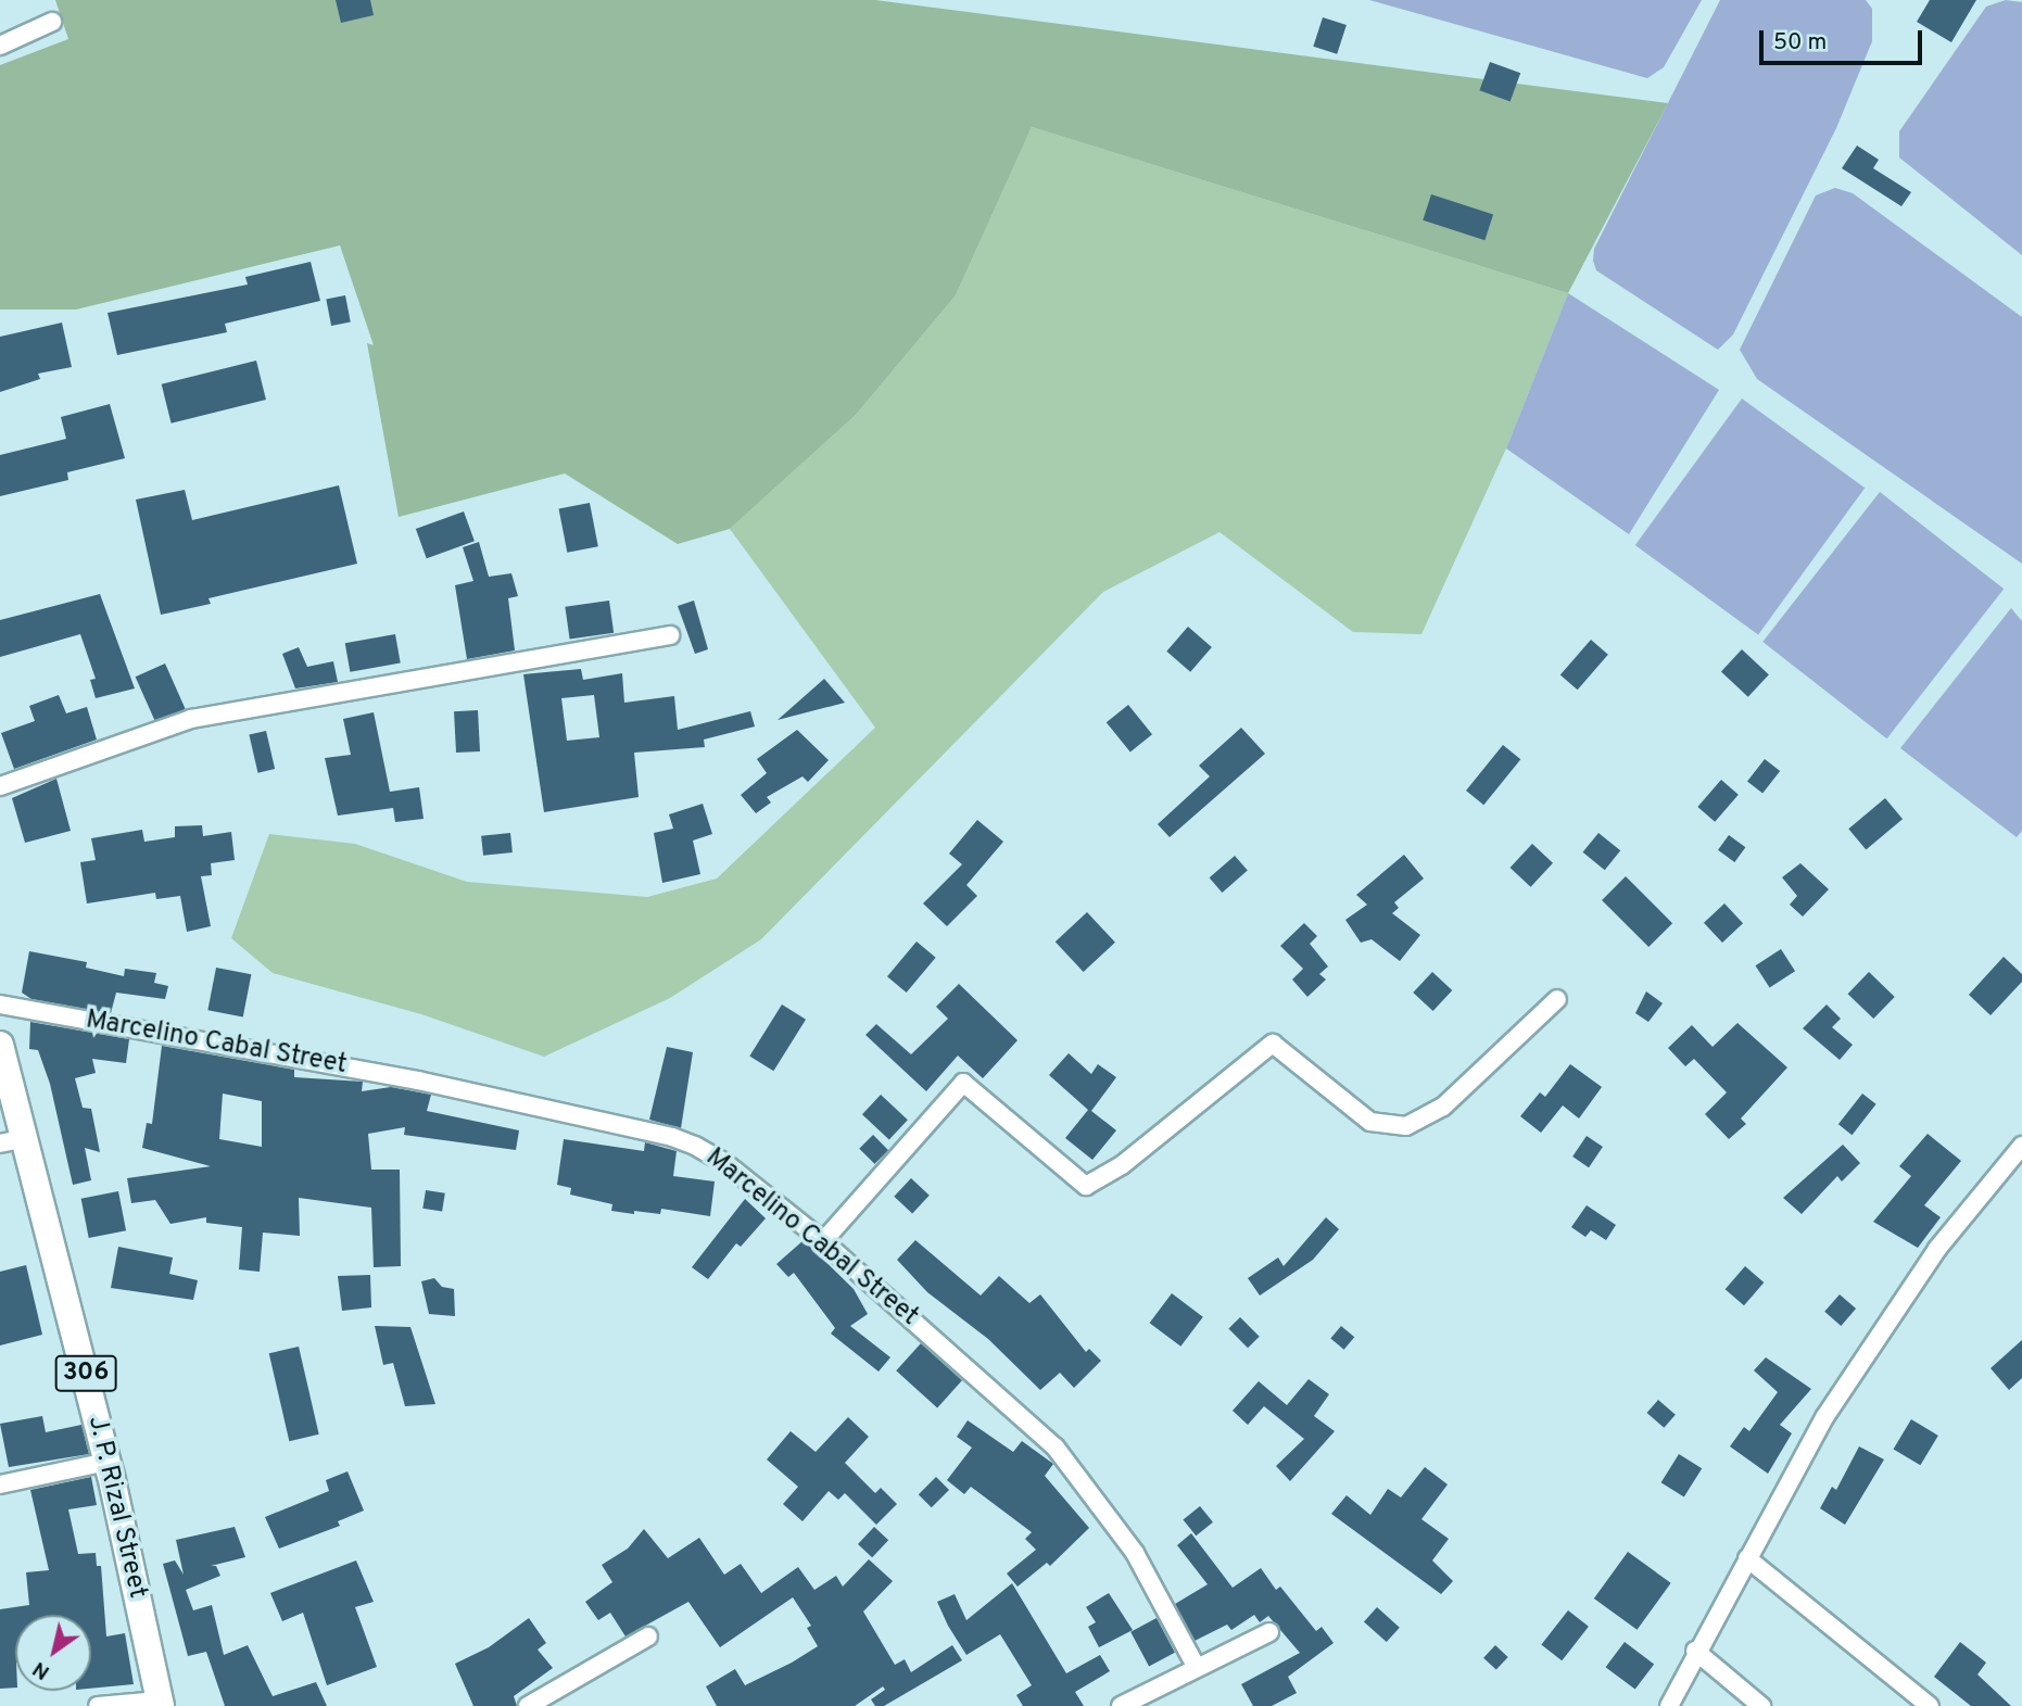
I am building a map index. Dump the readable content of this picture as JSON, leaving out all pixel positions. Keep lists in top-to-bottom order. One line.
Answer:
{"streets":{"main road":["306","J. P. Rizal Street"],"street":["Marcelino Cabal Street"]},"scale_bar":"50 m","north":"bottom left"}
